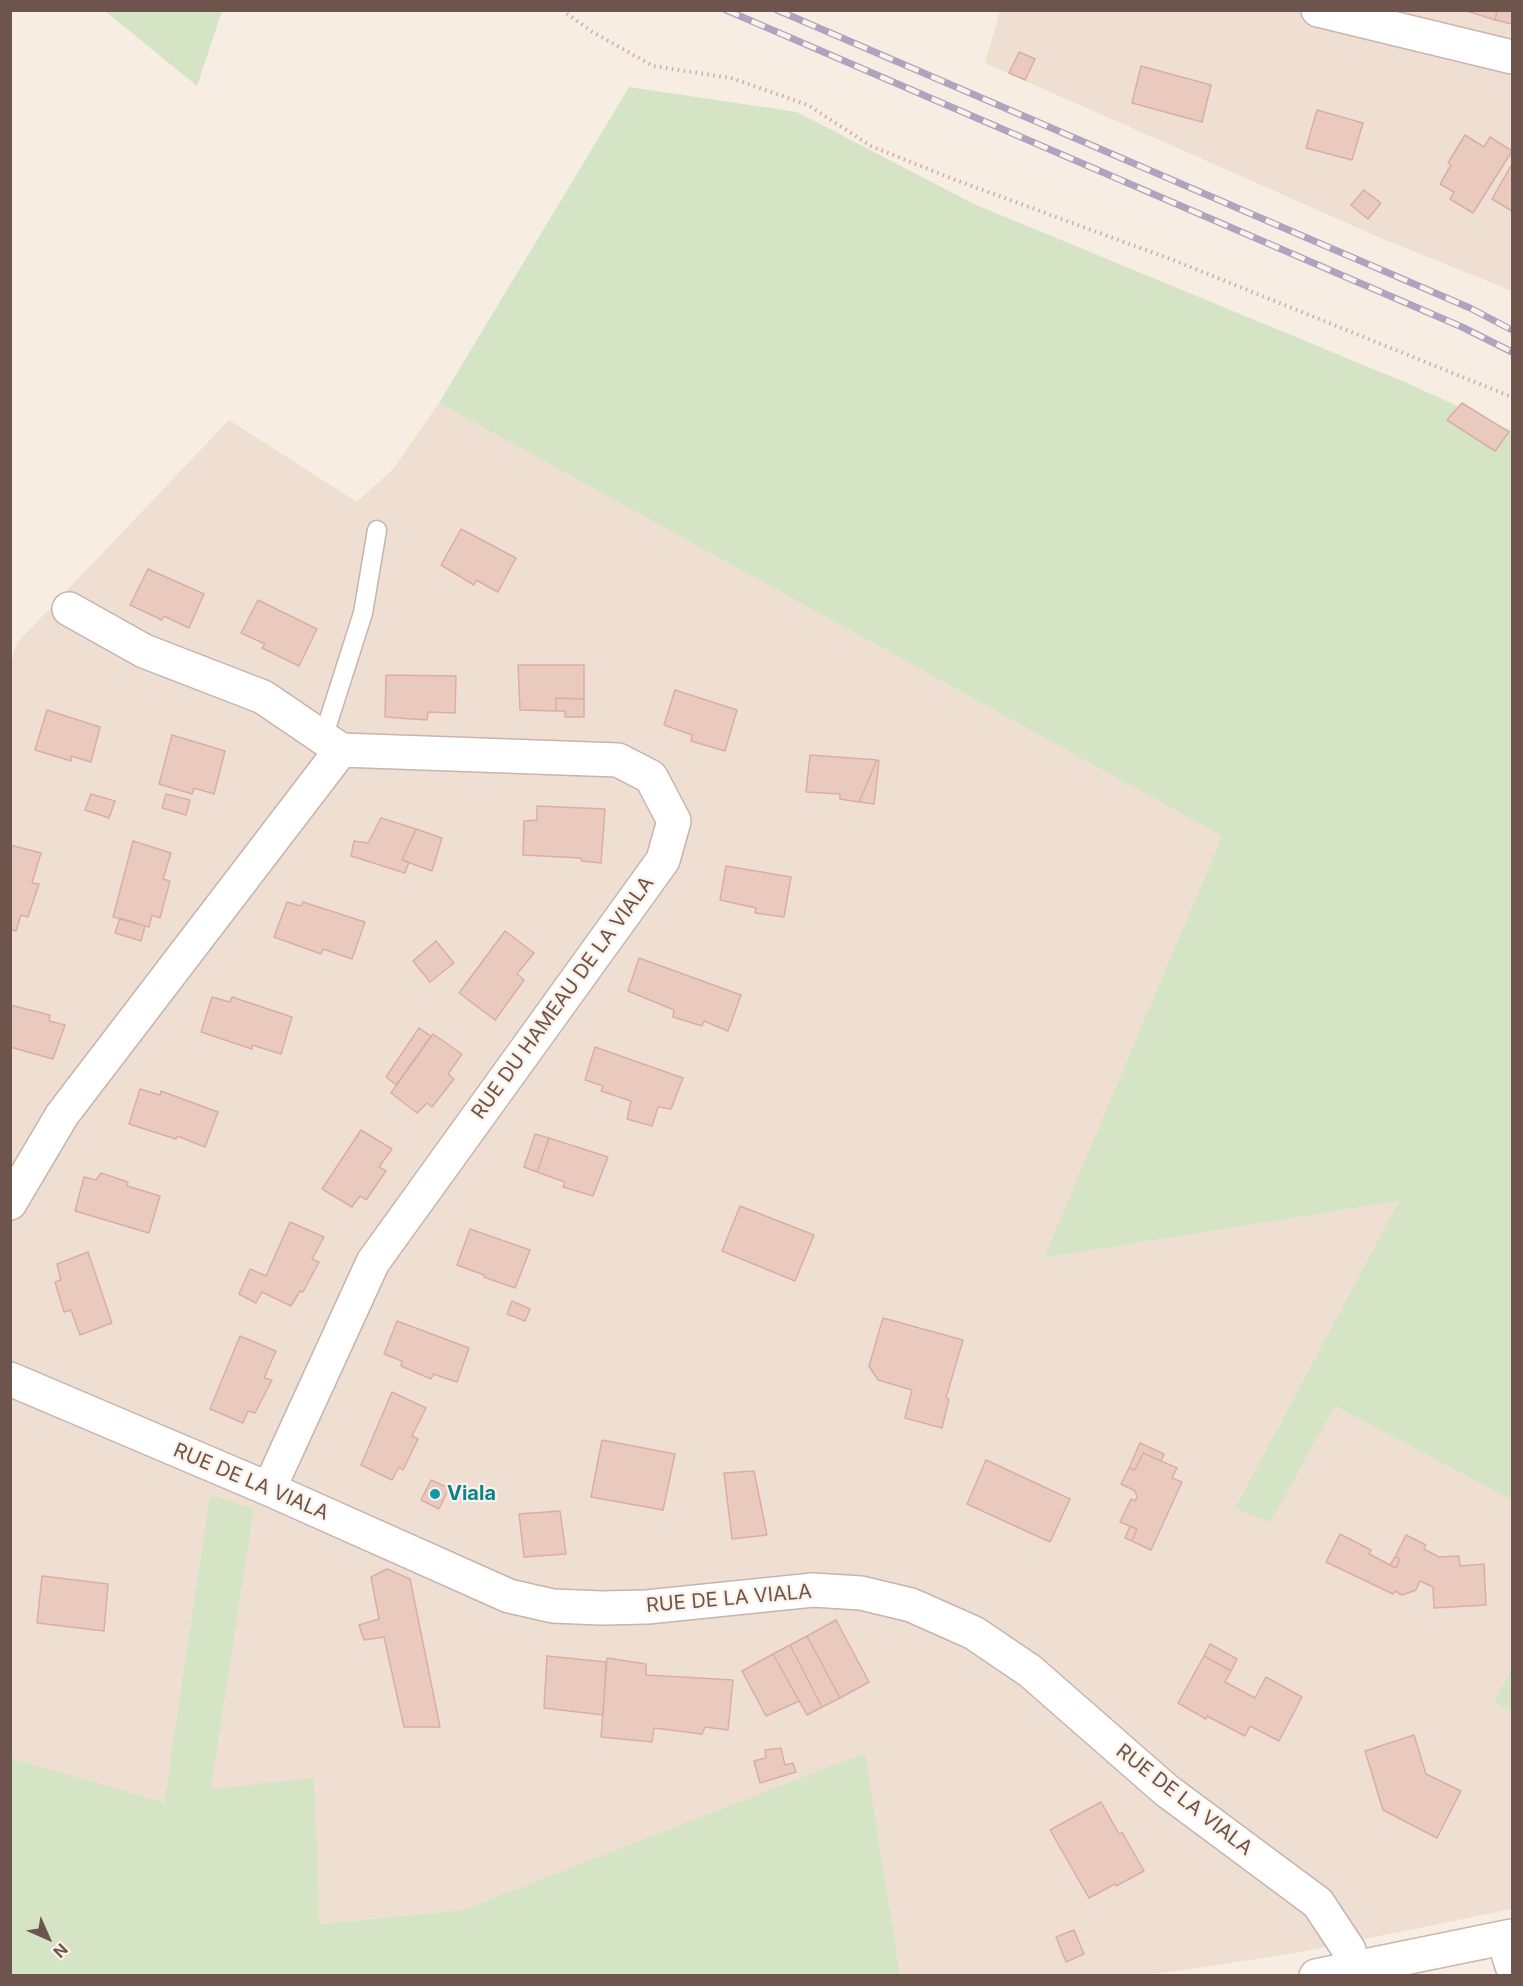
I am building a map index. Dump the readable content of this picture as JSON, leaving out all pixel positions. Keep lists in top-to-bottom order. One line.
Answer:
{"streets":{"street":["RUE DU HAMEAU DE LA VIALA","RUE DE LA VIALA"]},"crossings":[["RUE DU HAMEAU DE LA VIALA","RUE DE LA VIALA"]],"places":["Viala"],"north":"bottom right"}
